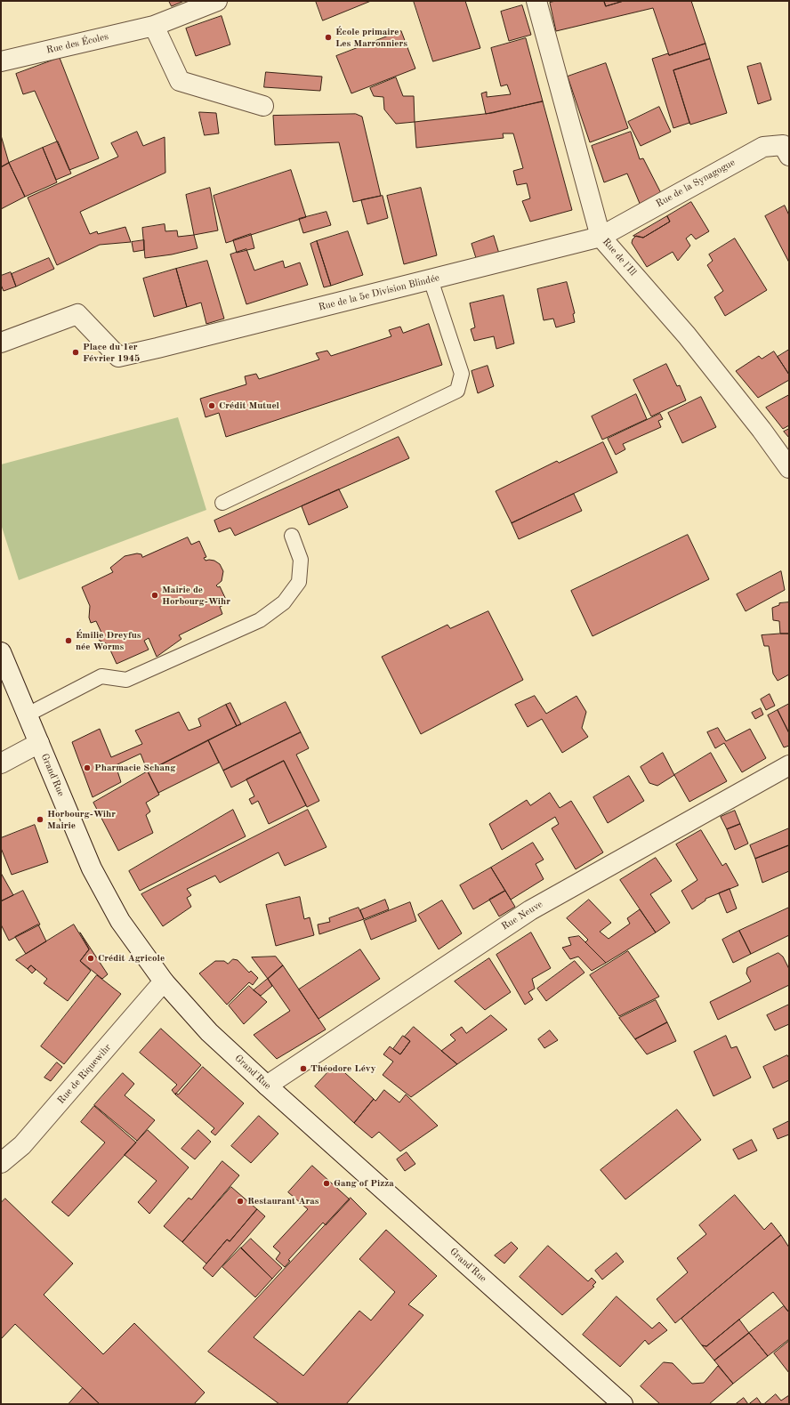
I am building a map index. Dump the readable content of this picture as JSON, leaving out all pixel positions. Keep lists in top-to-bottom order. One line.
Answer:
{"streets":{"street":["Rue des Écoles","Rue de la Synagogue","Rue de l'Ill","Rue de la 5e Division Blindée","Grand'Rue","Rue Neuve","Rue de Riquewihr"]},"crossings":[["Rue de la Synagogue","Rue de l'Ill"],["Rue de la Synagogue","Rue de la 5e Division Blindée"],["Rue de l'Ill","Rue de la 5e Division Blindée"],["Grand'Rue","Rue Neuve"],["Grand'Rue","Rue de Riquewihr"]],"places":["École primaire Les Marronniers","Place du 1er Février 1945","Crédit Mutuel","Mairie de Horbourg-Wihr","Émilie Dreyfus née Worms","Pharmacie Schang","Horbourg-Wihr Mairie","Crédit Agricole","Théodore Lévy","Gang of Pizza","Restaurant Aras"]}
